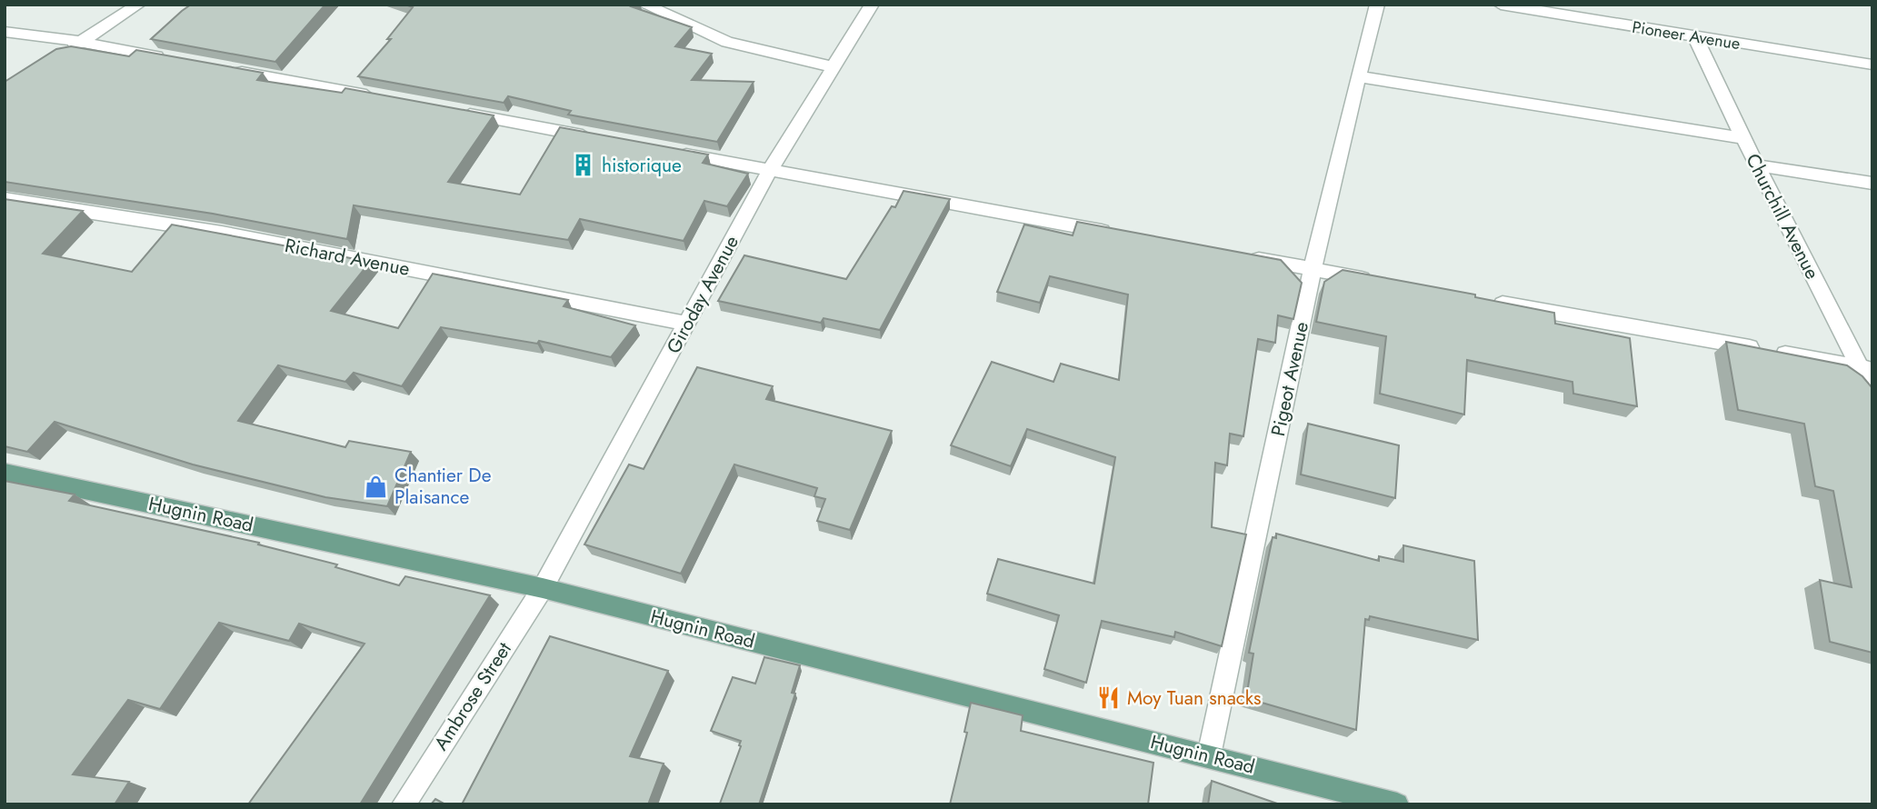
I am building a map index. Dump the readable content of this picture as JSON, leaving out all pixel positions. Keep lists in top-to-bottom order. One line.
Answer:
{"streets":{"main road":["Hugnin Road"],"street":["Pioneer Avenue","Churchill Avenue","Richard Avenue","Giroday Avenue","Pigeot Avenue","Ambrose Street"]},"crossings":[["Pioneer Avenue","Churchill Avenue"],["Richard Avenue","Giroday Avenue"],["Giroday Avenue","Hugnin Road"],["Giroday Avenue","Ambrose Street"],["Pigeot Avenue","Hugnin Road"],["Hugnin Road","Ambrose Street"]],"places":{"building":["historique"],"shop":["Chantier De Plaisance"],"restaurant":["Moy Tuan snacks"]}}
